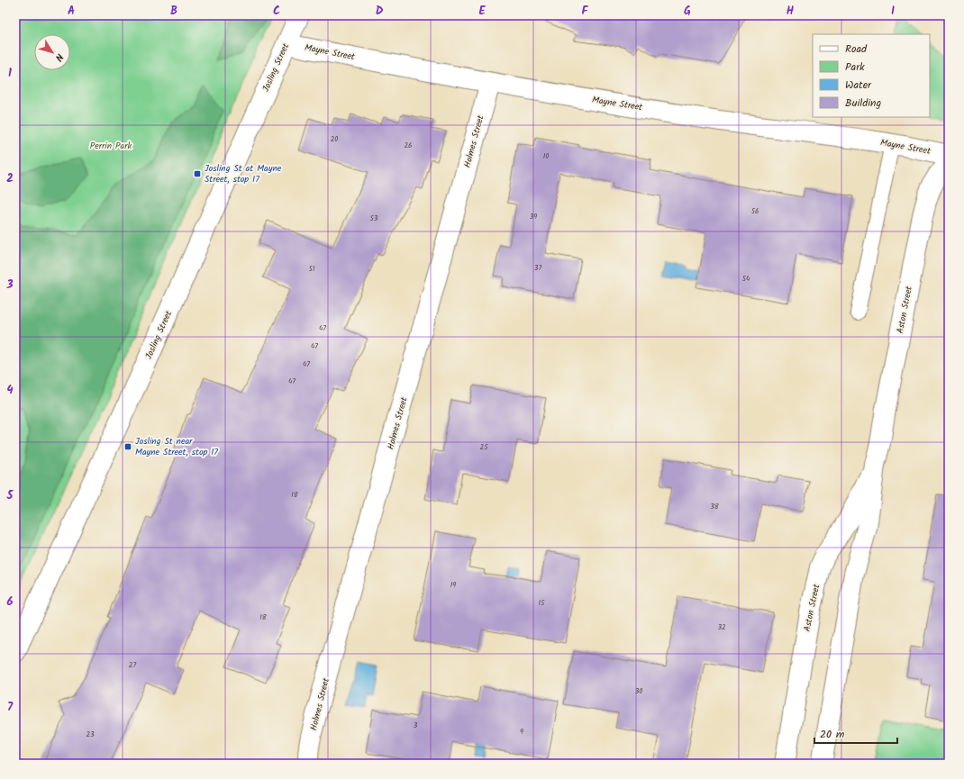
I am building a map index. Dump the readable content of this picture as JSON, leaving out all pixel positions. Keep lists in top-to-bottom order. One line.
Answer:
{"streets":{"street":["Mayne Street","Josling Street","Holmes Street","Aston Street"]},"crossings":[["Mayne Street","Josling Street"],["Mayne Street","Holmes Street"]],"parks":["Perrin Park"],"places":{"transit":["Josling St at Mayne Street, stop 17","Josling St near Mayne Street, stop 17"]},"house_numbers":["20","26","10","56","39","53","37","51","54","47","47","47","47","25","18","38","19","15","18","32","27","30","3","9","23"],"legend":["Road","Park","Water","Building"],"scale_bar":"20 m","north":"bottom right","grid":{"columns":["A","B","C","D","E","F","G","H","I"],"rows":["1","2","3","4","5","6","7"]}}
